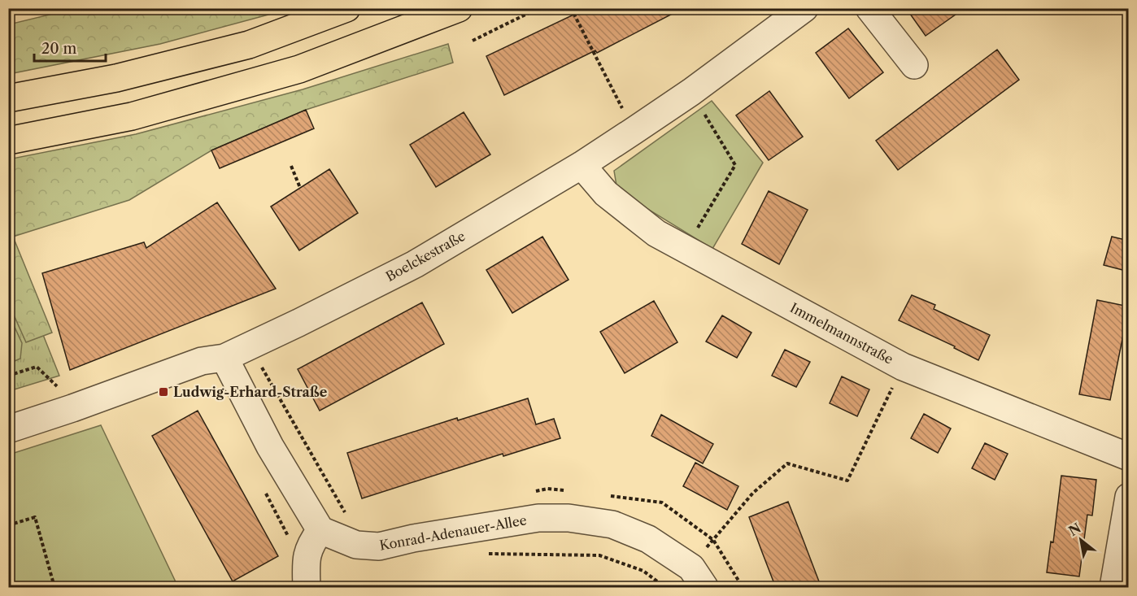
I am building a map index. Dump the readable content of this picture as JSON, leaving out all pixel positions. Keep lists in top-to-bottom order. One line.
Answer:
{"streets":{"street":["Boelckestraße","Immelmannstraße","Konrad-Adenauer-Allee"]},"crossings":[["Boelckestraße","Immelmannstraße"]],"places":{"transit":["Ludwig-Erhard-Straße"]},"scale_bar":"20 m","north":"top left"}
